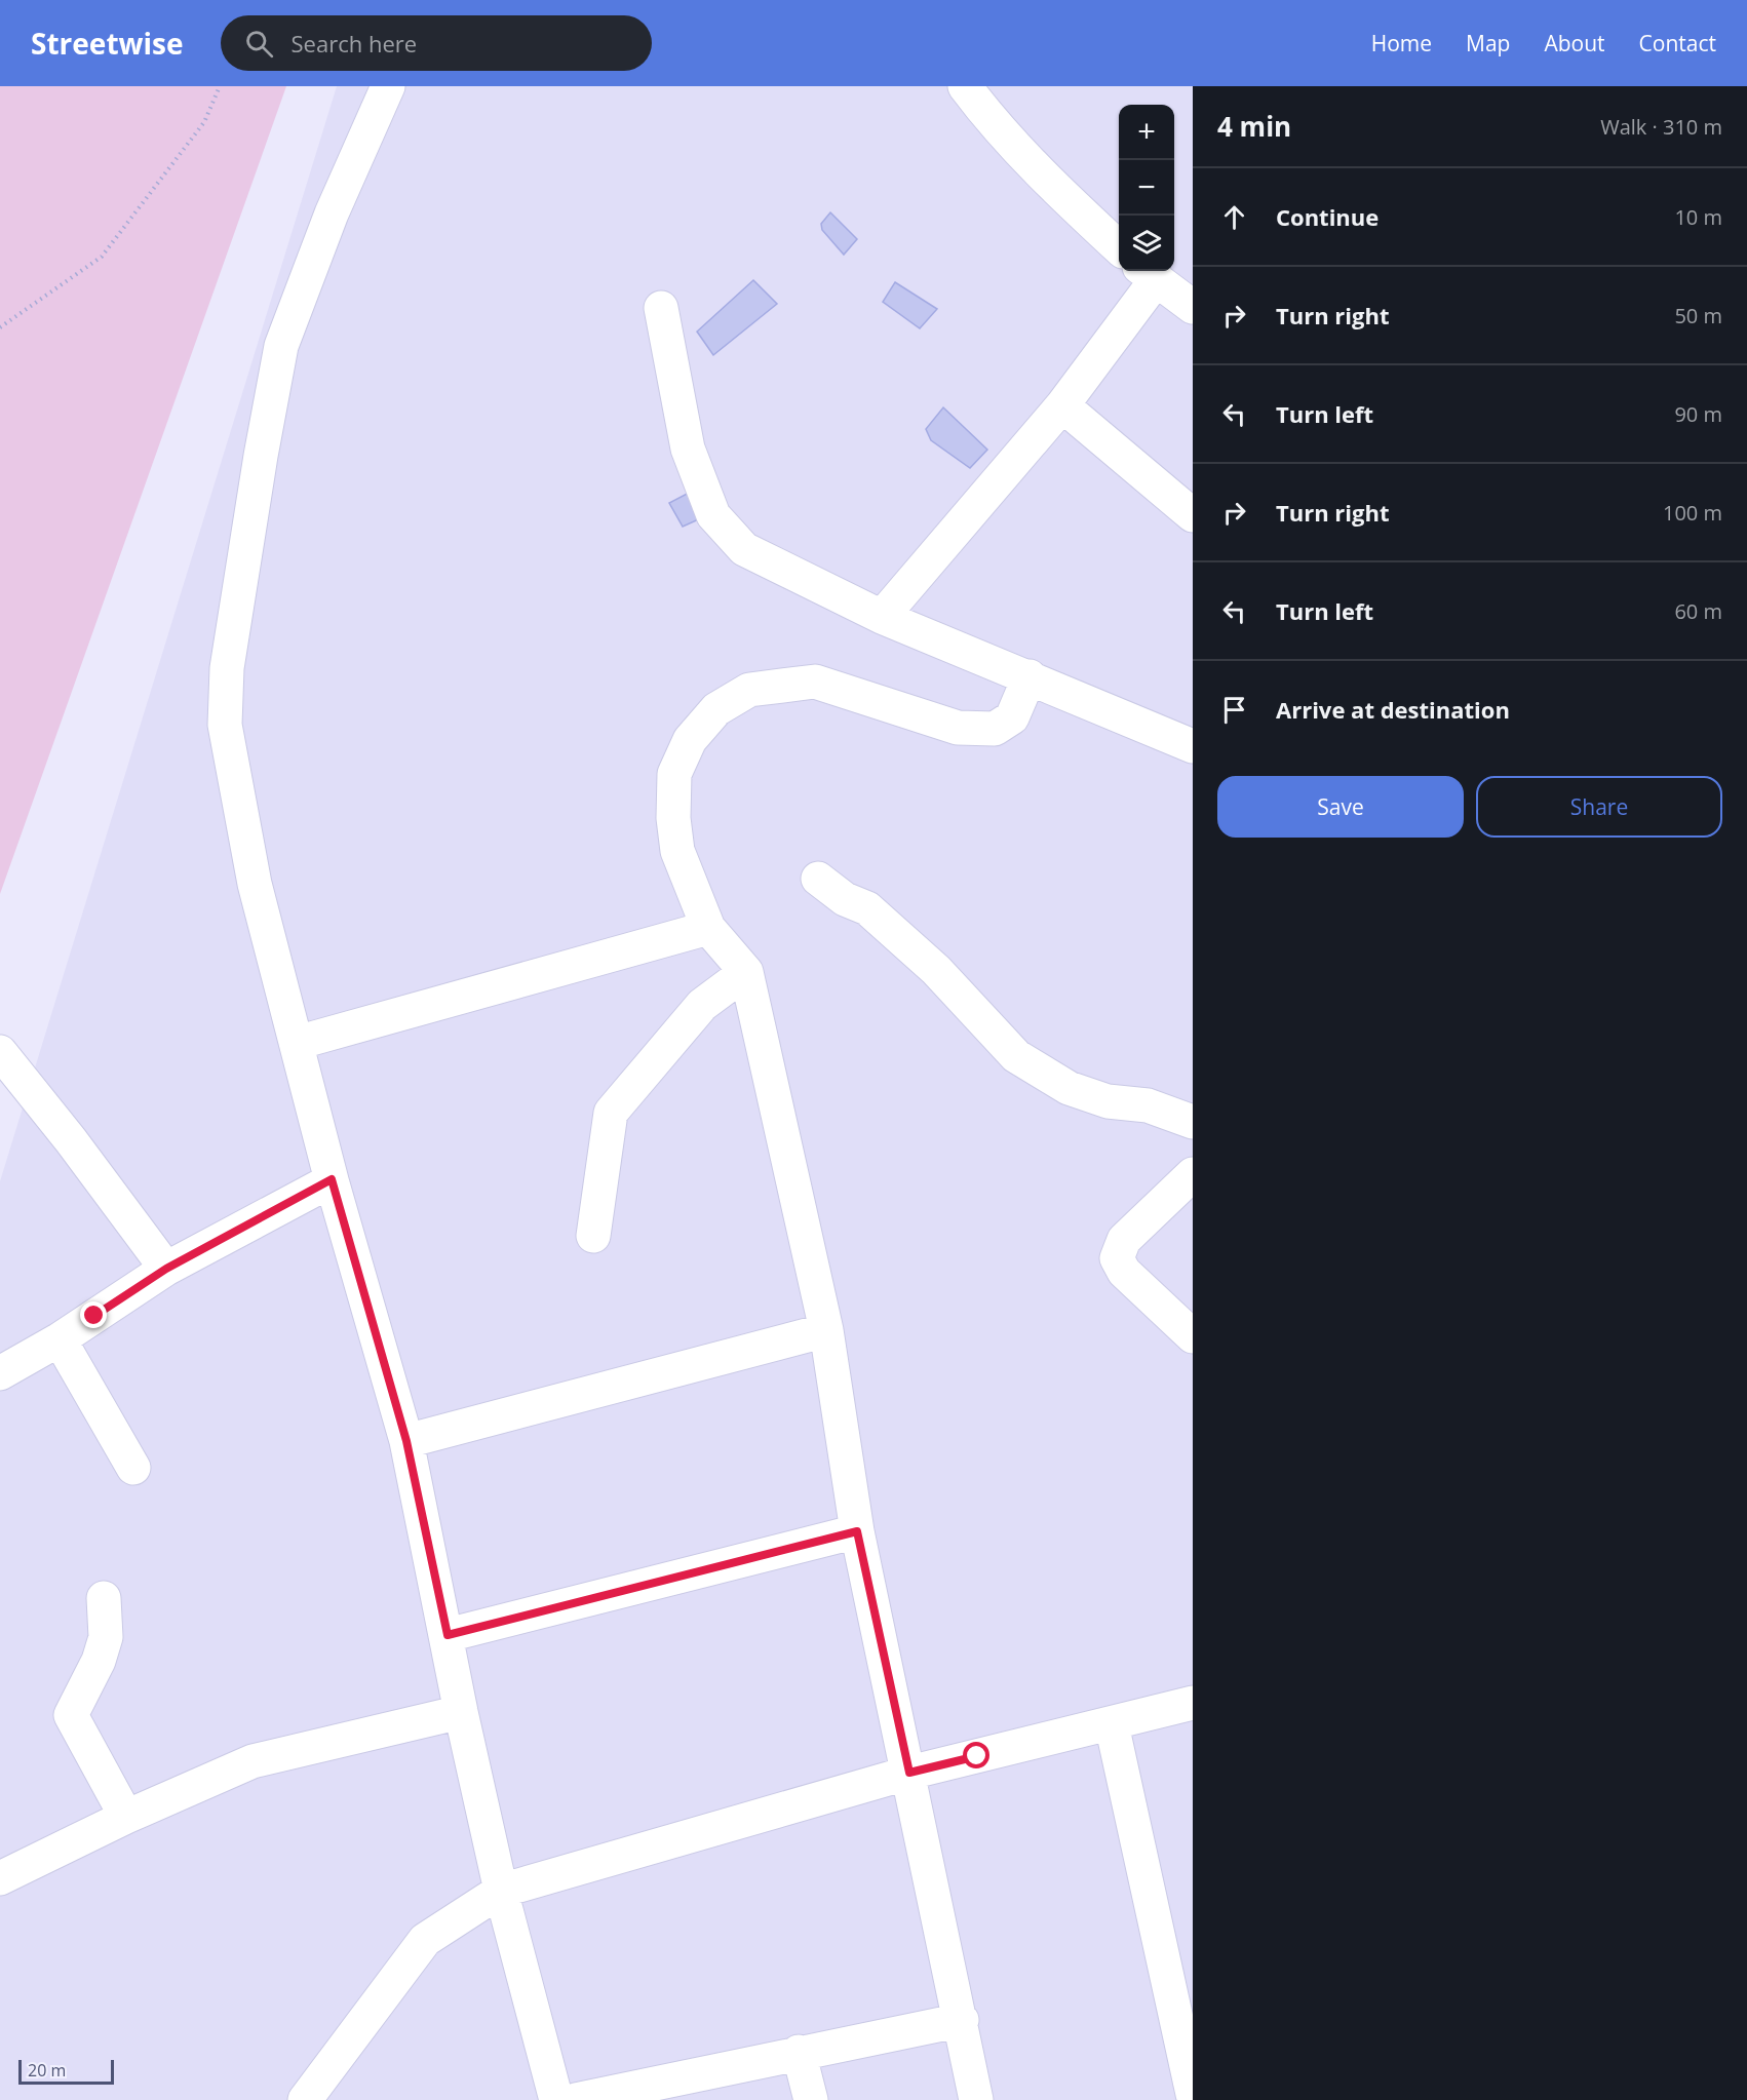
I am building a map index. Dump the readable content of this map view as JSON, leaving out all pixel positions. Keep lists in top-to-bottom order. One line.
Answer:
{"scale_bar":"20 m","page":{"header":"Streetwise","search":"Search here","nav":["Home","Map","About","Contact"],"heading":["4 min","Walk · 310 m"],"map_buttons":["+","−"],"list":[["Continue","10 m"],["Turn right","50 m"],["Turn left","90 m"],["Turn right","100 m"],["Turn left","60 m"],"Arrive at destination"],"buttons":["Save","Share"],"scale":"20 m"}}
